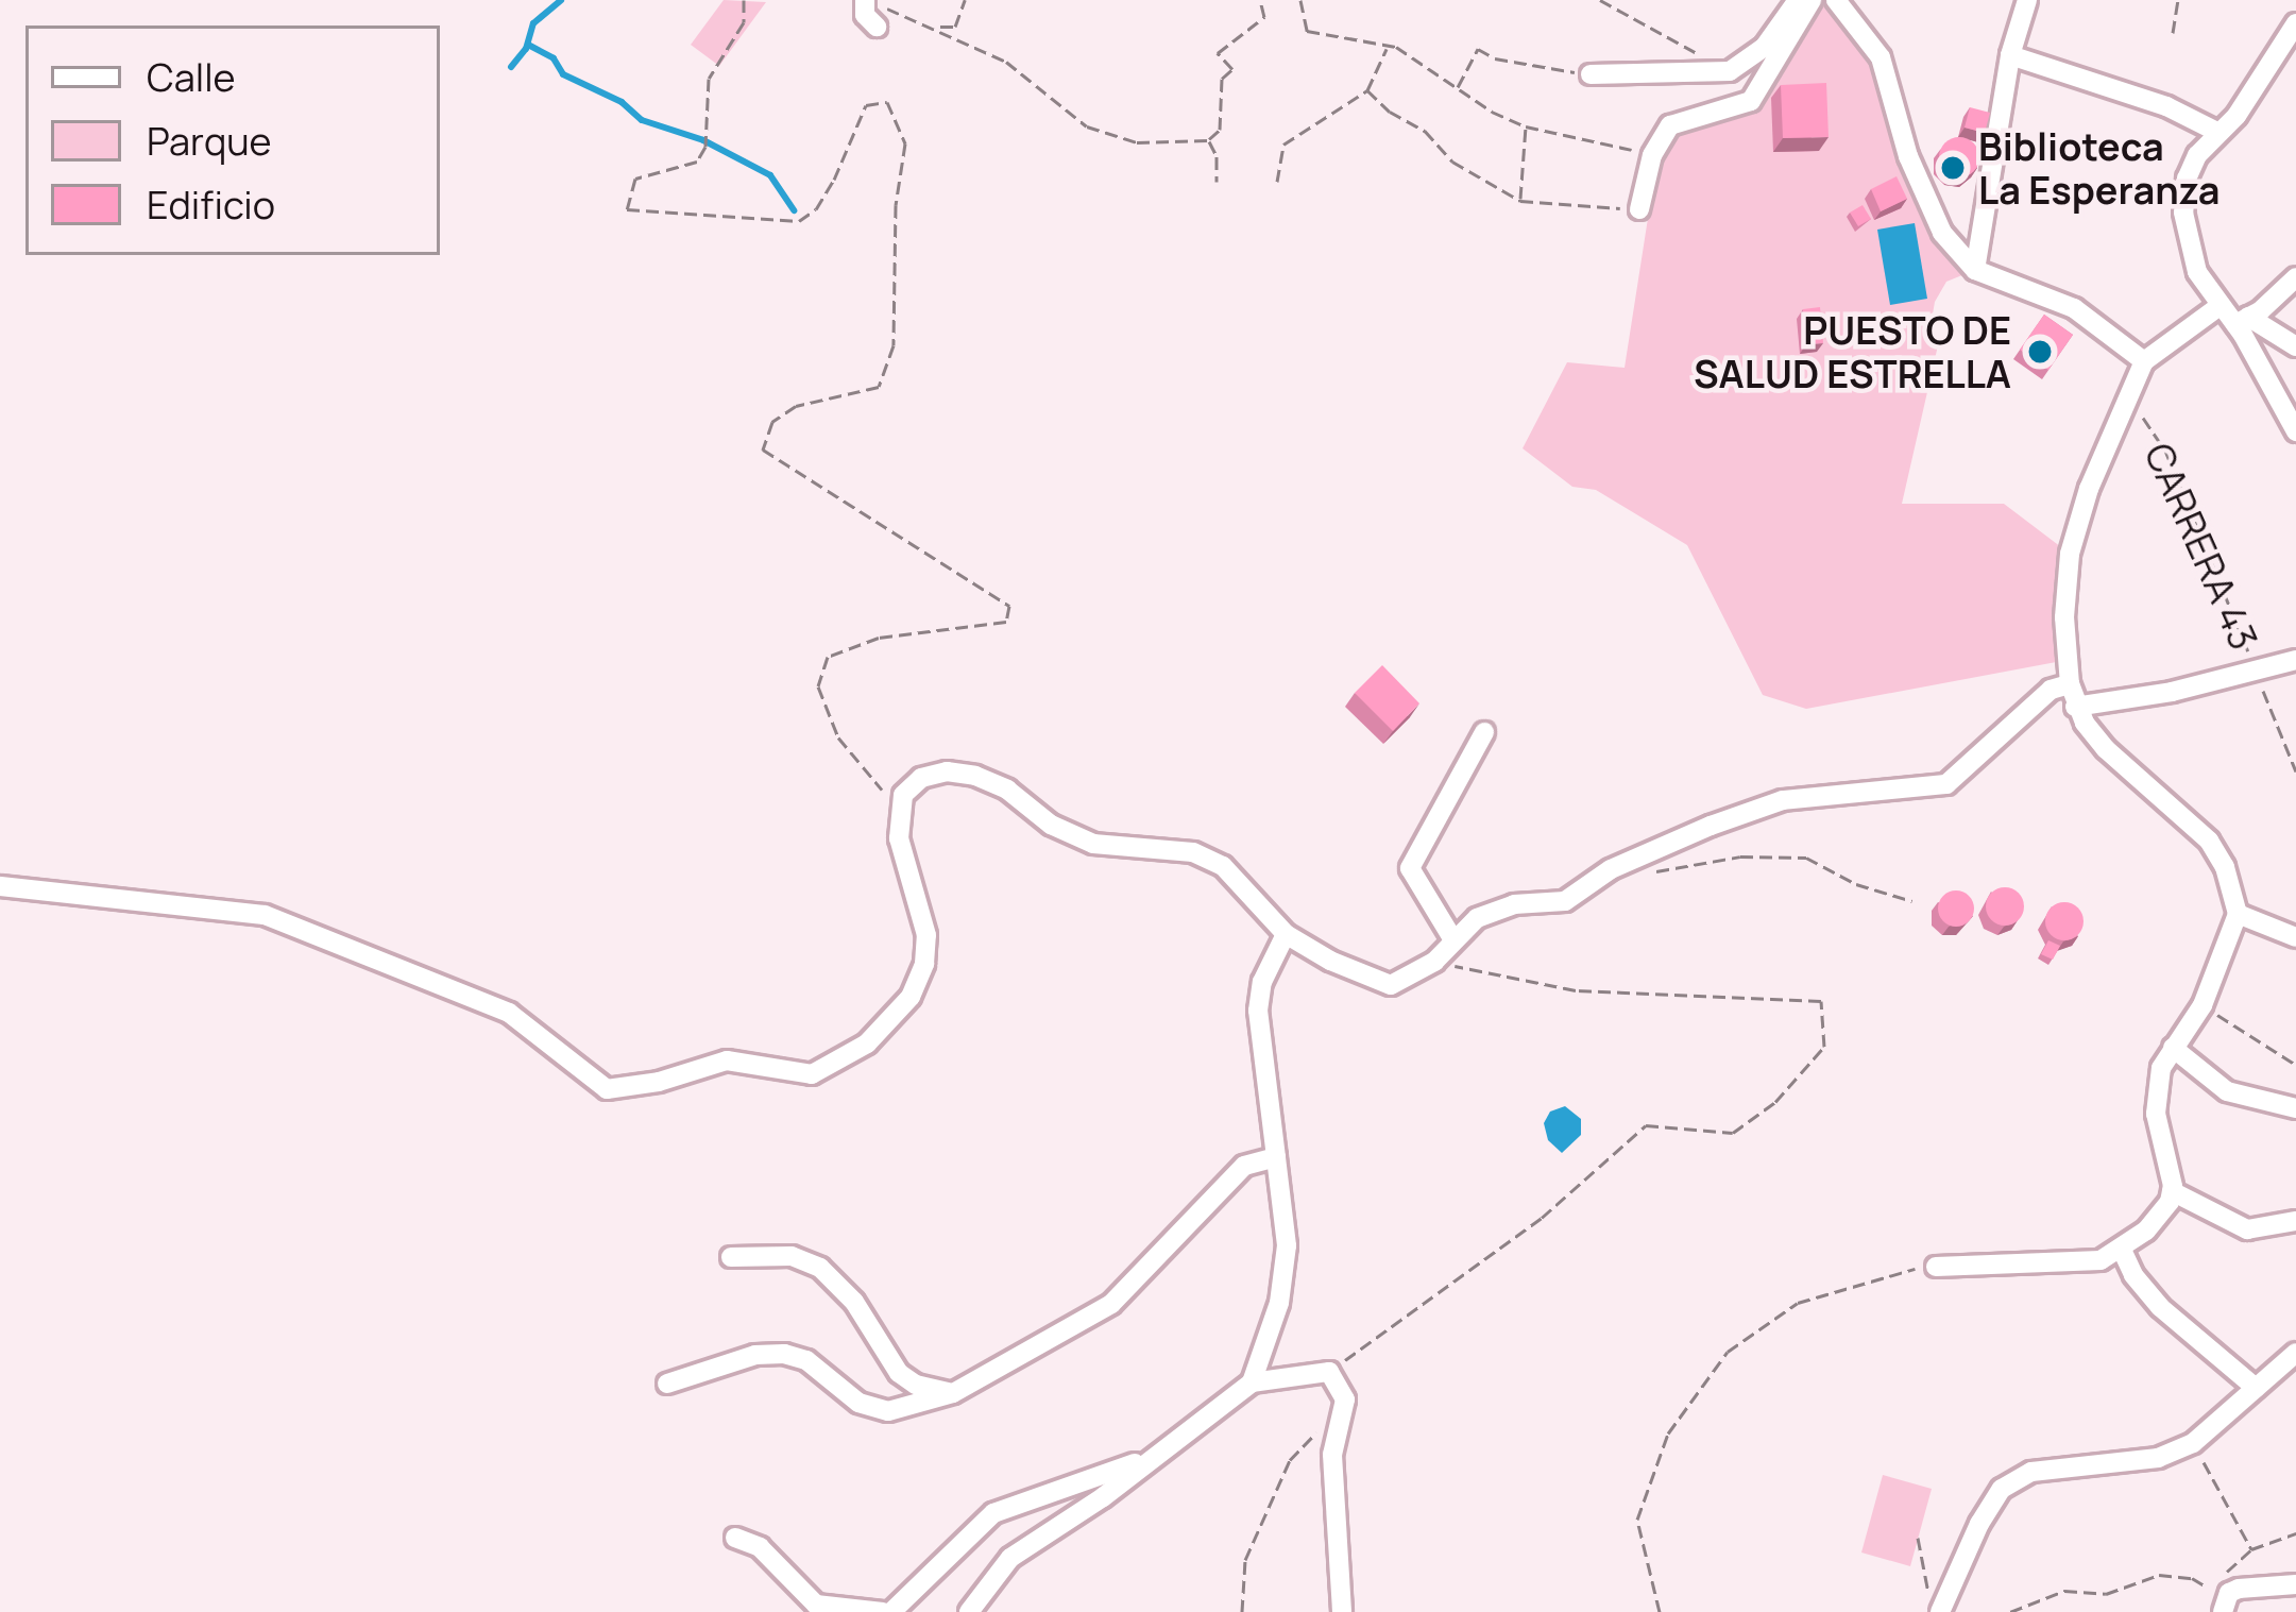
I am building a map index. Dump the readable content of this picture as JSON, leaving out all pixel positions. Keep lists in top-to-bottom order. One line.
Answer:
{"streets":{"path":["CARRERA 43"]},"places":["Biblioteca La Esperanza","PUESTO DE SALUD ESTRELLA"],"legend":["Calle","Parque","Edificio"]}
